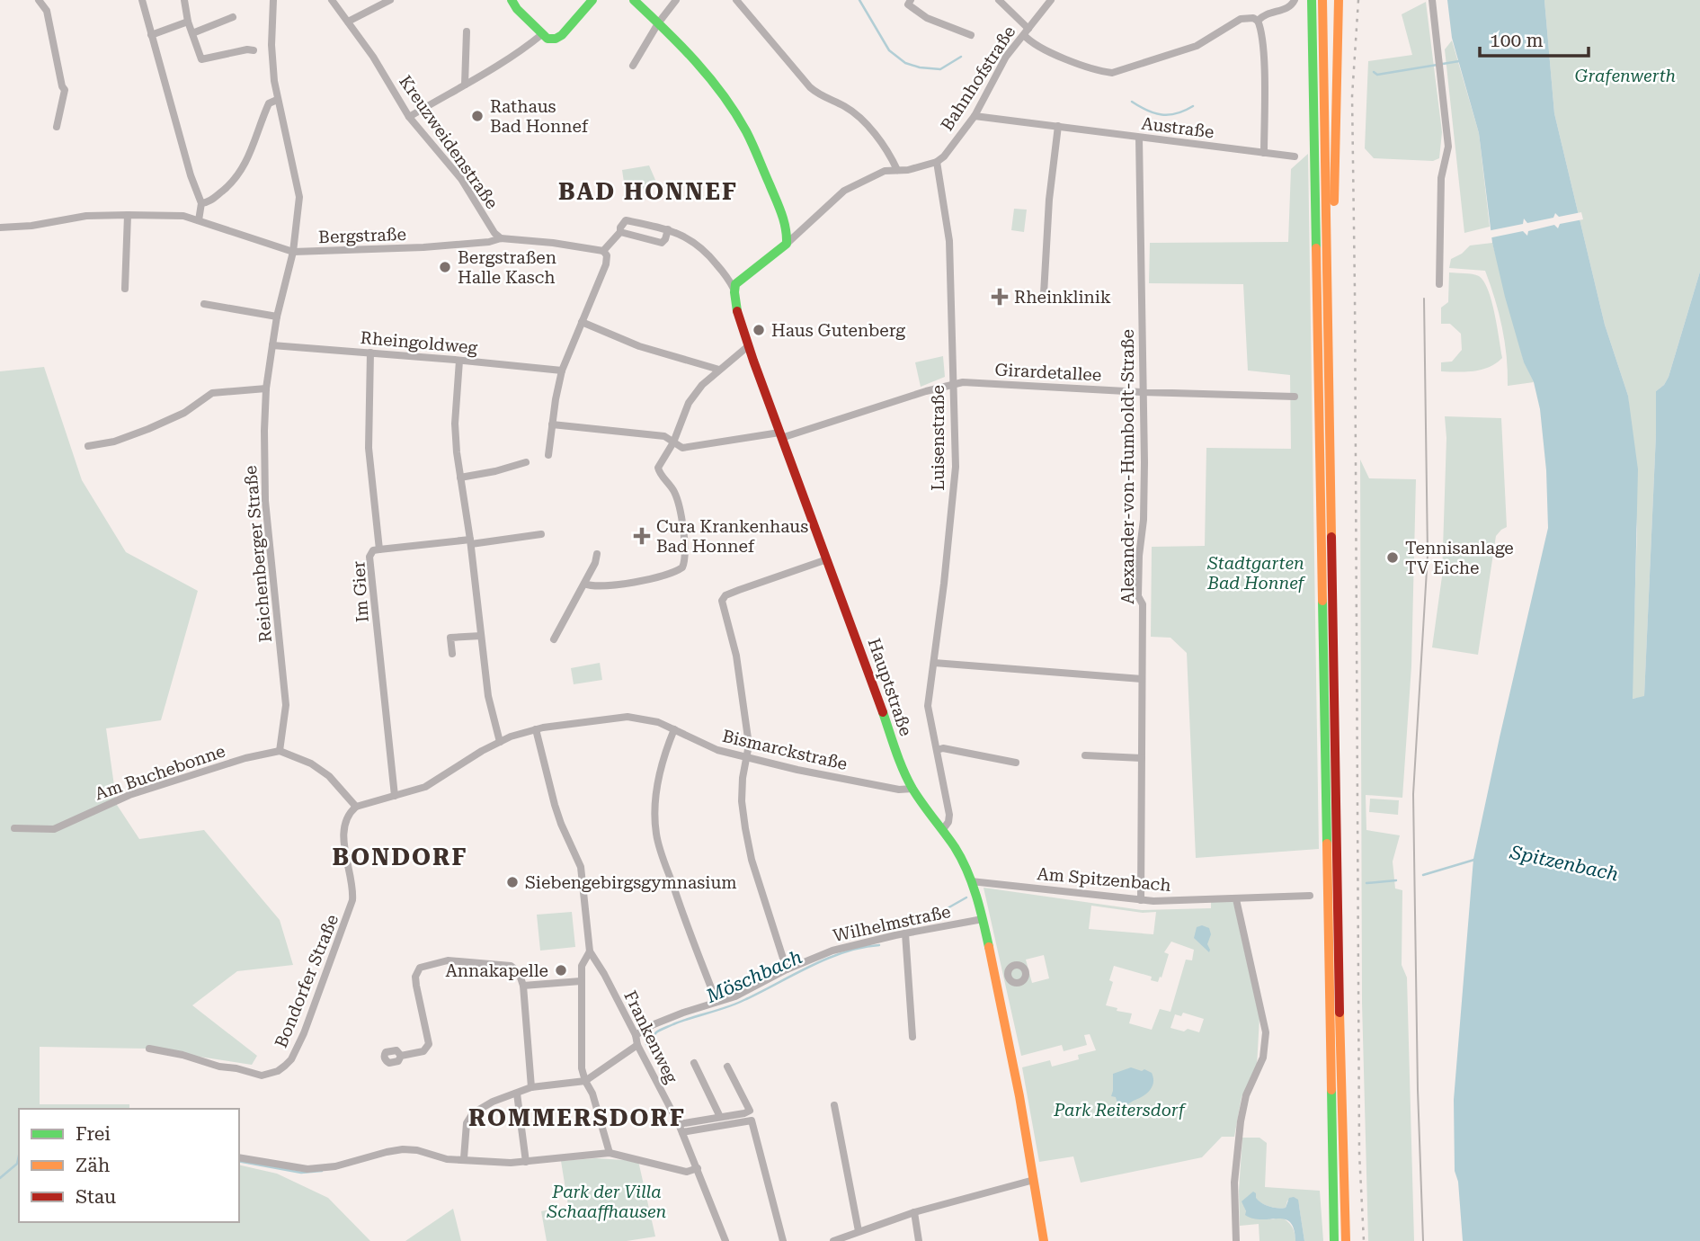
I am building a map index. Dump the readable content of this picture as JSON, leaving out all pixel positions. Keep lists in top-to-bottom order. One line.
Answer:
{"streets":{"main road":["Hauptstraße"],"street":["Bahnhofstraße","Austraße","Kreuzweidenstraße","Bergstraße","Rheingoldweg","Girardetallee","Luisenstraße","Alexander-von-Humboldt-Straße","Reichenberger Straße","Im Gier","Bismarckstraße","Am Buchebonne","Am Spitzenbach","Wilhelmstraße","Bondorfer Straße","Frankenweg"]},"crossings":[["Bahnhofstraße","Austraße"],["Bahnhofstraße","Luisenstraße"],["Austraße","Alexander-von-Humboldt-Straße"],["Kreuzweidenstraße","Bergstraße"],["Bergstraße","Reichenberger Straße"],["Rheingoldweg","Reichenberger Straße"],["Rheingoldweg","Im Gier"],["Girardetallee","Luisenstraße"],["Girardetallee","Alexander-von-Humboldt-Straße"],["Girardetallee","Hauptstraße"],["Luisenstraße","Hauptstraße"],["Alexander-von-Humboldt-Straße","Am Spitzenbach"],["Reichenberger Straße","Am Buchebonne"],["Im Gier","Bismarckstraße"],["Hauptstraße","Bismarckstraße"],["Hauptstraße","Am Spitzenbach"],["Hauptstraße","Wilhelmstraße"],["Bismarckstraße","Bondorfer Straße"],["Wilhelmstraße","Frankenweg"]],"districts":["BAD HONNEF","BONDORF","ROMMERSDORF"],"water":["Spitzenbach","Möschbach"],"parks":["Grafenwerth","Stadtgarten Bad Honnef","Park Reitersdorf","Park der Villa Schaaffhausen"],"places":{"other":["Rathaus Bad Honnef","Bergstraßen Halle Kasch","Haus Gutenberg","Tennisanlage TV Eiche","Siebengebirgsgymnasium","Annakapelle"],"health":["Rheinklinik","Cura Krankenhaus Bad Honnef"]},"legend":["Frei","Zäh","Stau"],"scale_bar":"100 m"}
